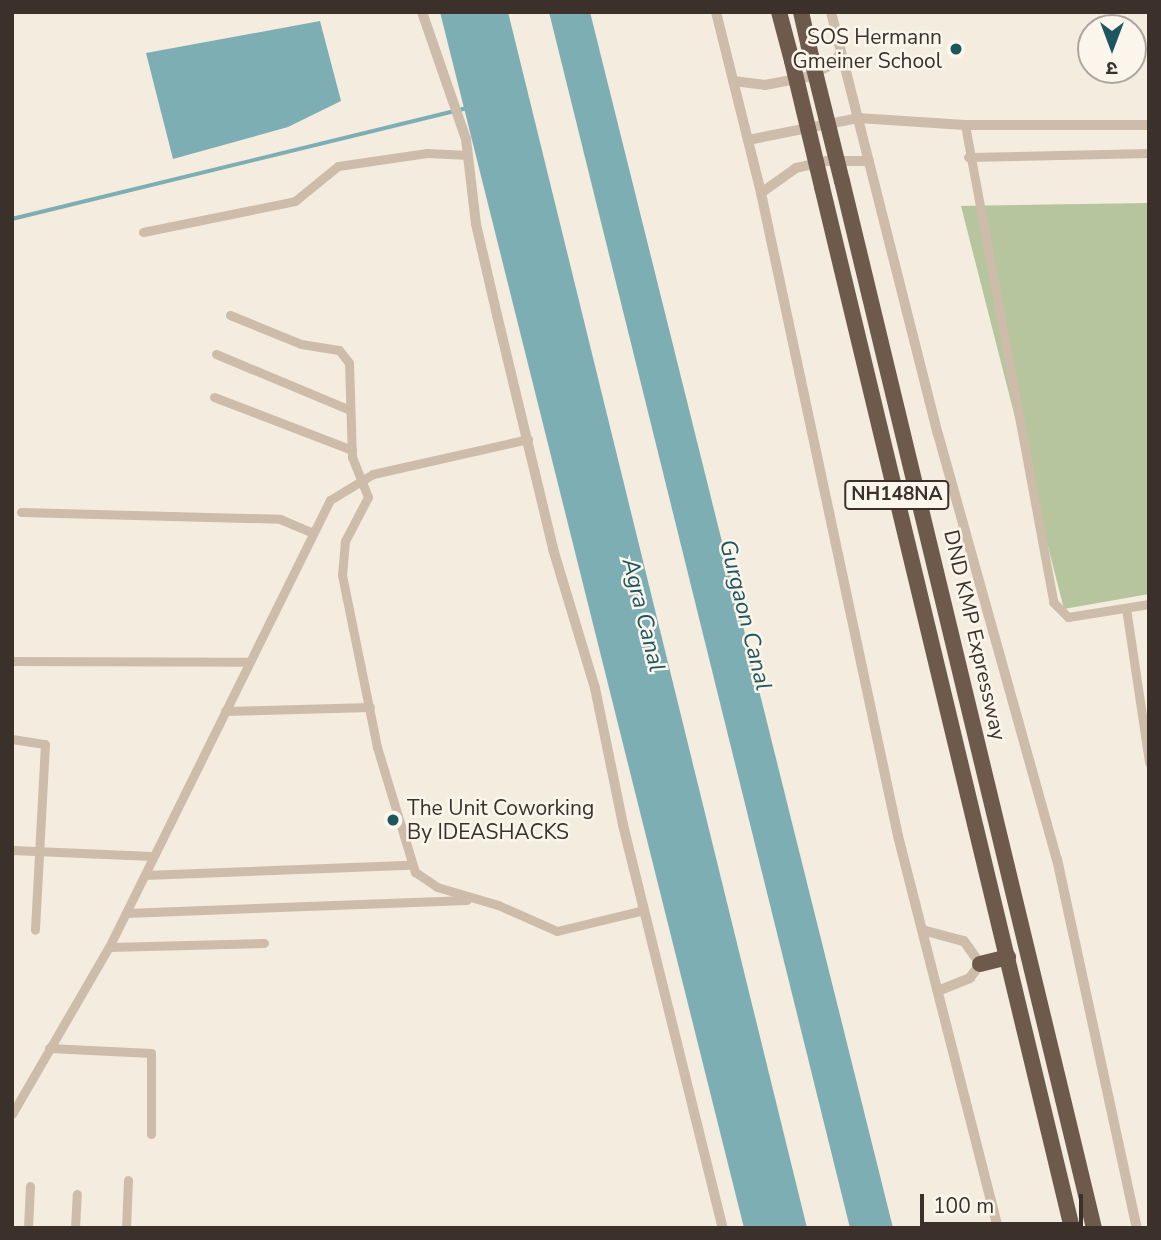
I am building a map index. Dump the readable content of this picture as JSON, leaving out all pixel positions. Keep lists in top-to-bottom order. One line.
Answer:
{"streets":{"highway":["NH148NA","DND KMP Expressway"]},"water":["Agra Canal","Gurgaon Canal"],"places":["SOS Hermann Gmeiner School","The Unit Coworking By IDEASHACKS"],"scale_bar":"100 m","north":"bottom"}
